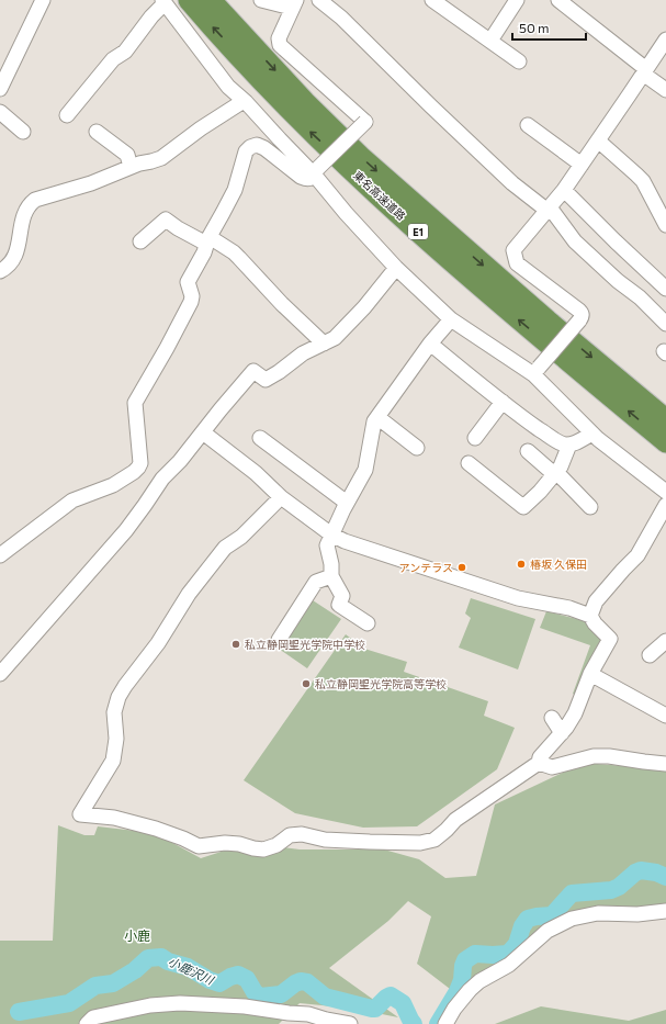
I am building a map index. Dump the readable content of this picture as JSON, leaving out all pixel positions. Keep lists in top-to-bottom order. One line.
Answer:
{"streets":{"highway":["東名高速道路","E1"]},"districts":["小鹿"],"water":["小鹿沢川"],"places":["椿坂 久保田","アンテラス","私立静岡聖光学院中学校","私立静岡聖光学院高等学校"],"scale_bar":"50 m"}
